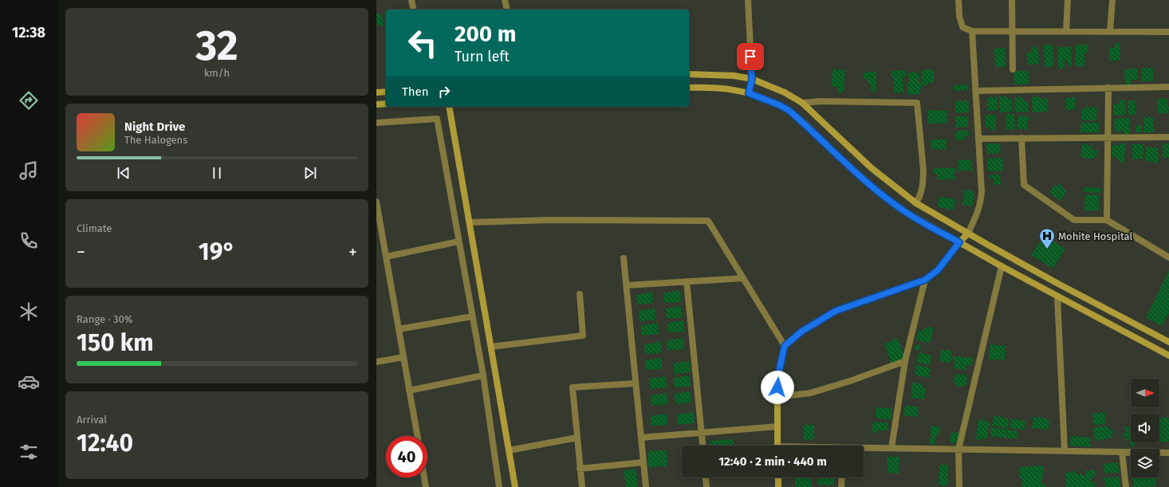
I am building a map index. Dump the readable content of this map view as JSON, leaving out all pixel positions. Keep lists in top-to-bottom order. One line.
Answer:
{"places":{"hospital":["Mohite Hospital"]},"north":"right","page":{"tabs":"12:38","tile":[["32","km/h"],"Climate",["Range · 30%","150 km"],["Arrival","12:40"]],"turn":["200 m","Turn left"],"then":"Then","song":["Night Drive","The Halogens"],"heat":["−","19°","+"],"limit":"40","trip":"12:40 · 2 min · 440 m"}}
